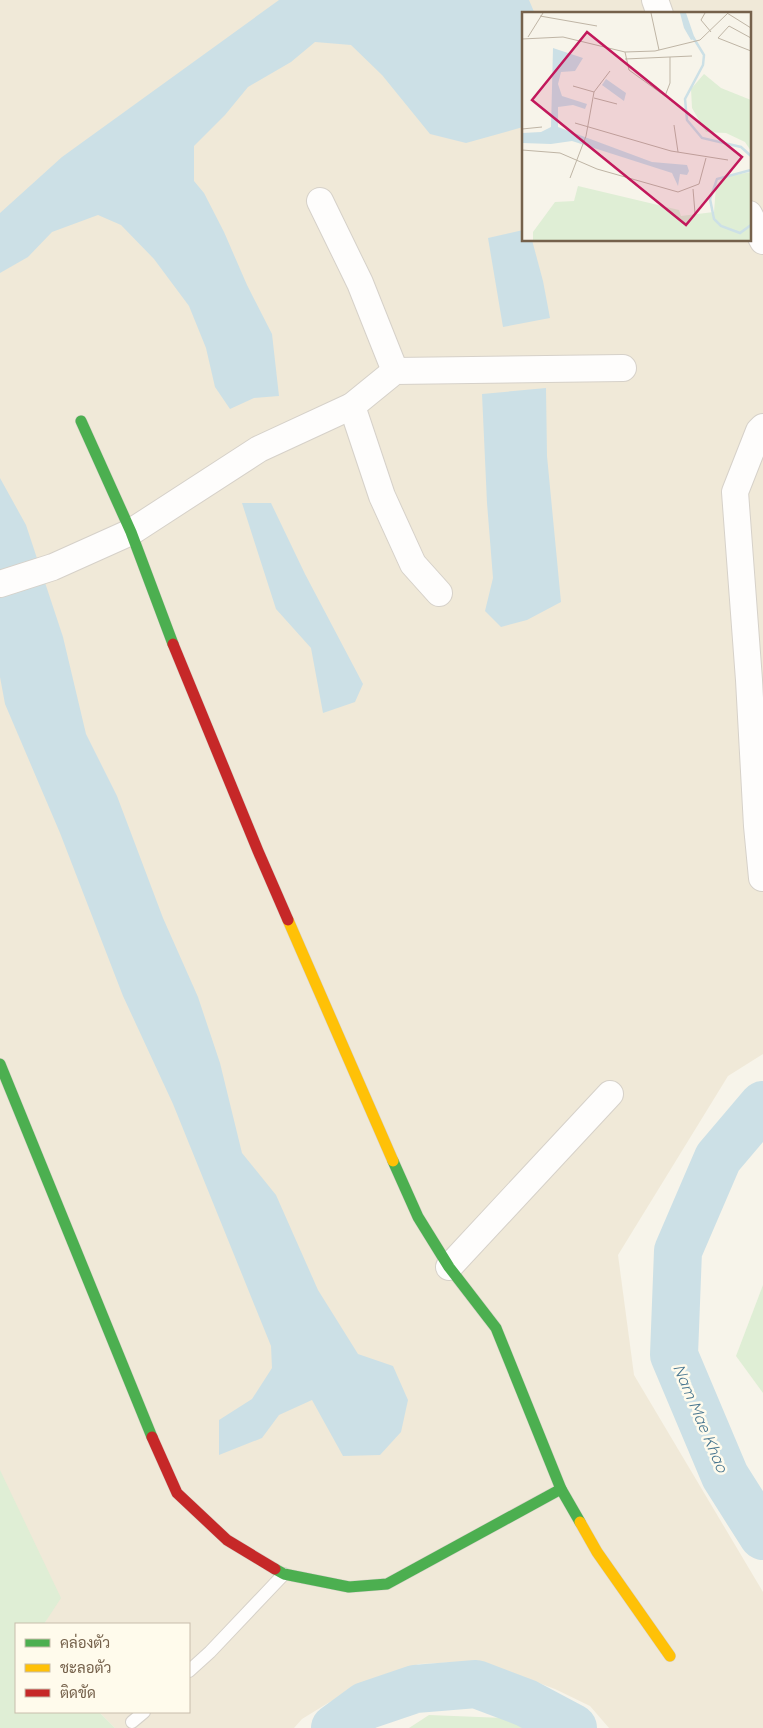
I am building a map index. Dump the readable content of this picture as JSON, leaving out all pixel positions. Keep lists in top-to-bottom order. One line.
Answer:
{"water":["Nam Mae Khao"],"legend":["คล่องตัว","ชะลอตัว","ติดขัด"]}
